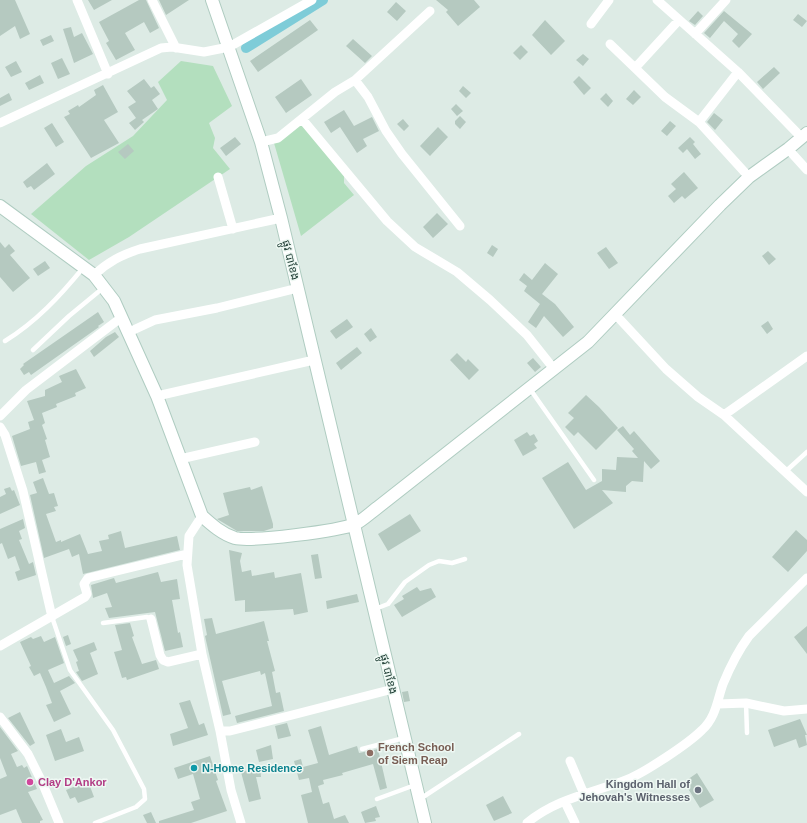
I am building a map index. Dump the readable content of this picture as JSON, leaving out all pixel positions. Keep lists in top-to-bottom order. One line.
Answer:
{"streets":{"street":["ផ្លូវ បាខែង"]},"places":["French School of Siem Reap","N-Home Residence","Clay D'Ankor","Kingdom Hall of Jehovah's Witnesses"]}
